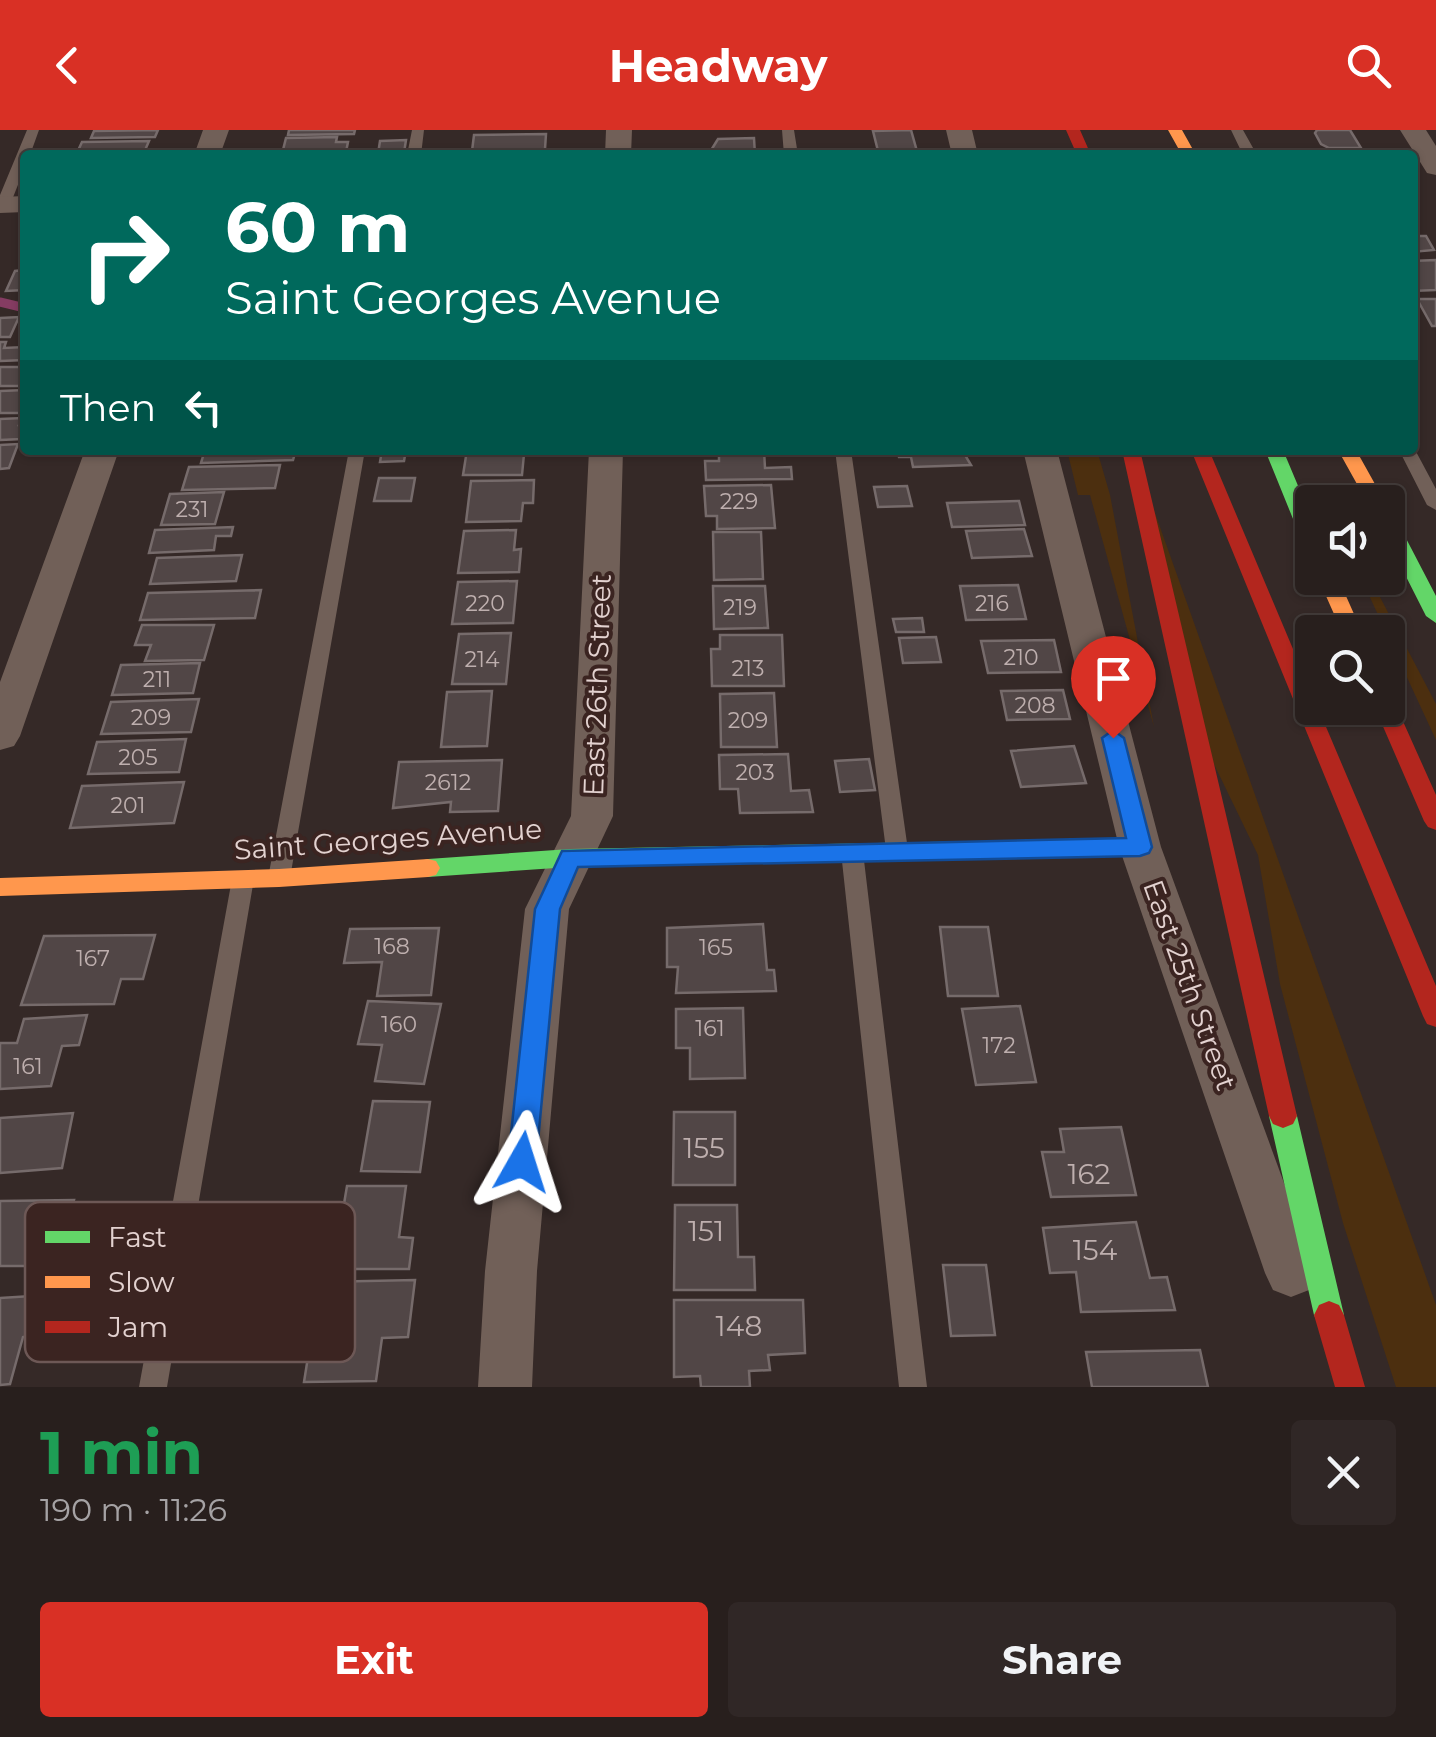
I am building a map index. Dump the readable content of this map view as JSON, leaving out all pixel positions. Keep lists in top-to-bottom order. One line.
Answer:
{"streets":{"main road":["Saint Georges Avenue","East 25th Street"],"street":["East 26th Street"]},"crossings":[["East 26th Street","Saint Georges Avenue"],["Saint Georges Avenue","East 25th Street"]],"house_numbers":["229","231","220","216","219","210","214","213","211","208","209","209","205","203","2612","201","168","165","167","160","161","172","161","155","162","151","154","148"],"legend":["Fast","Slow","Jam"],"page":{"header":"Headway","turn":["60 m","Saint Georges Avenue"],"then":"Then","heading":["1 min","190 m · 11:26"],"buttons":["Exit","Share"]}}
